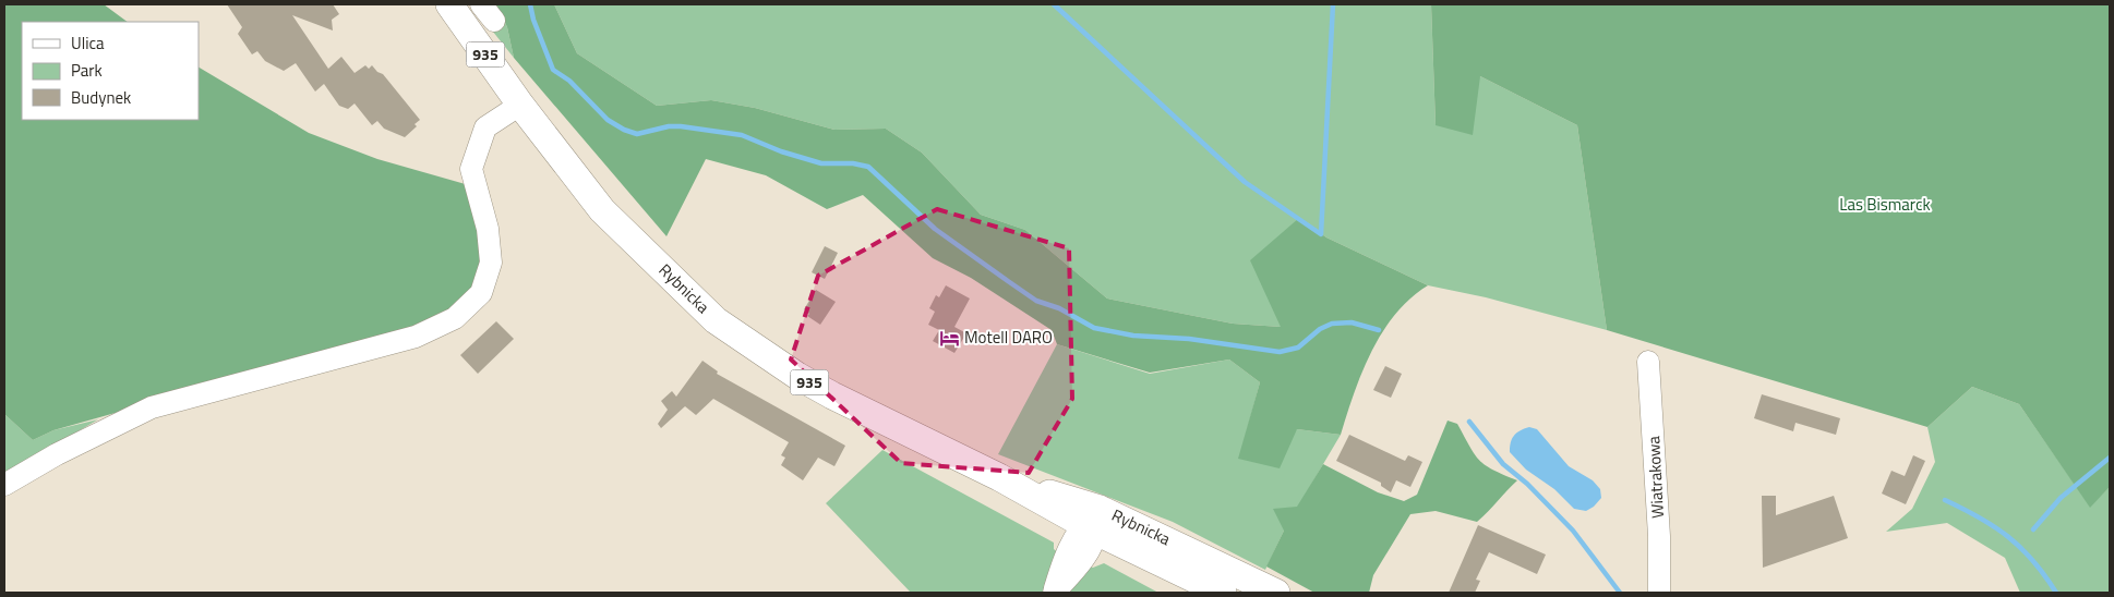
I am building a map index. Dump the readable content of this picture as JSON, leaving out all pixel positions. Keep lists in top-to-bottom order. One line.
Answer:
{"streets":{"main road":["935","Rybnicka"],"street":["Wiatrakowa"]},"parks":["Las Bismarck"],"places":{"hotel":["Motell DARO"]},"legend":["Ulica","Park","Budynek"]}
